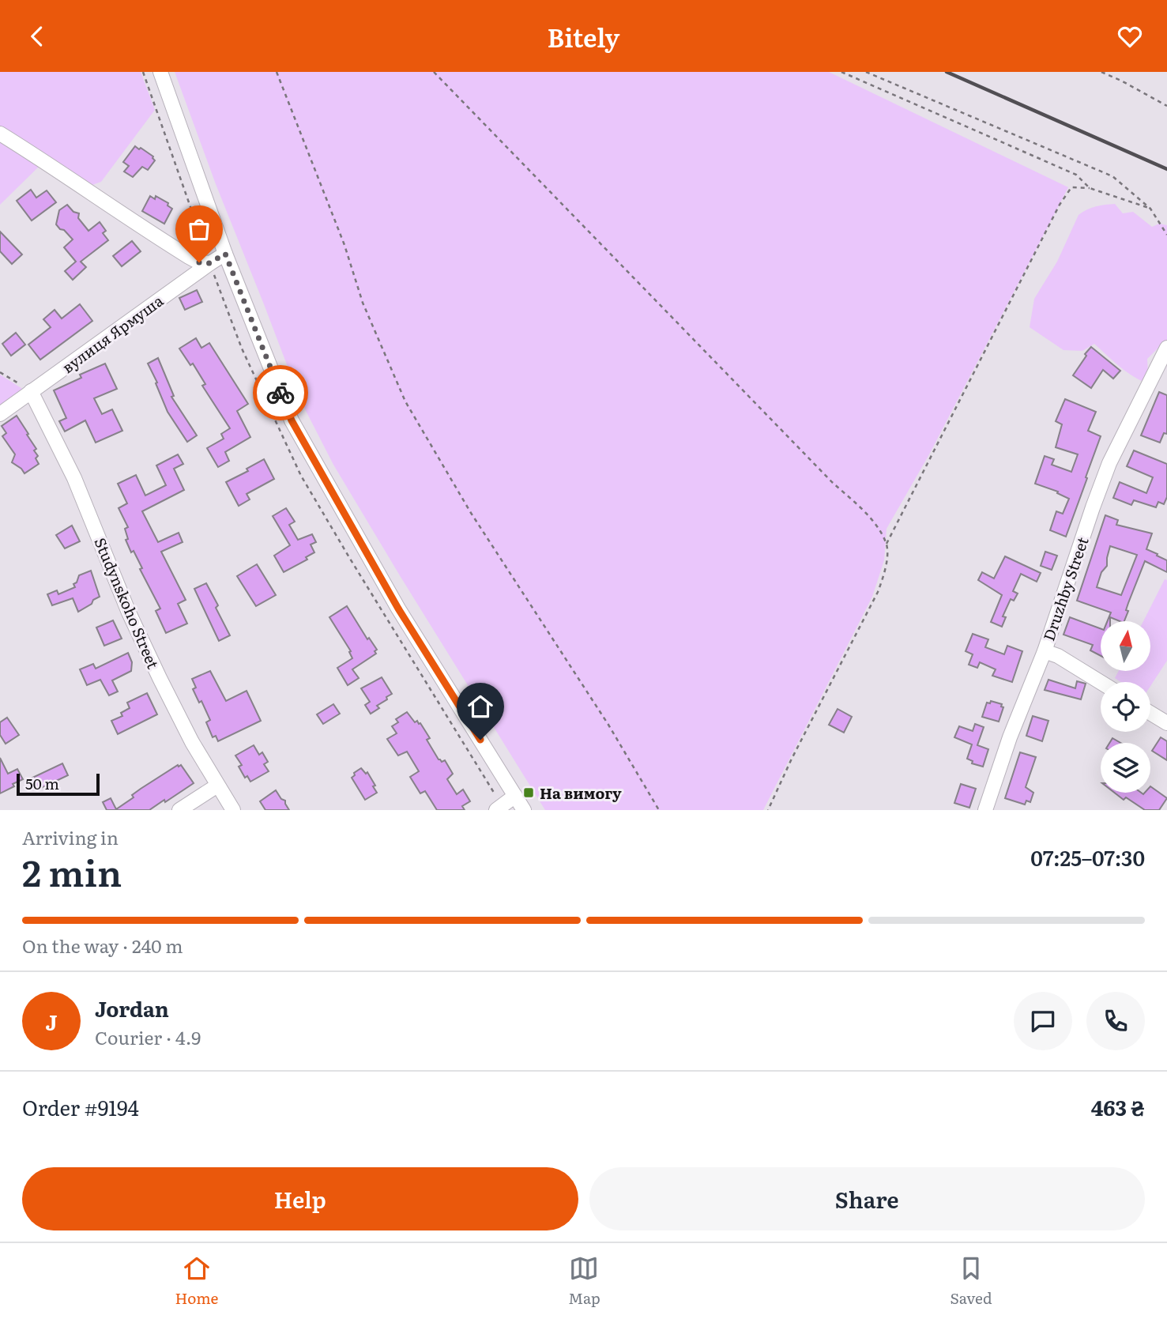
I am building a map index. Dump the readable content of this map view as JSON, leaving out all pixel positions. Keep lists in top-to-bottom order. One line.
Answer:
{"streets":{"street":["вулиця Ярмуша","Druzhby Street","Studynskoho Street"]},"crossings":[["вулиця Ярмуша","Studynskoho Street"]],"places":{"transit":["На вимогу"]},"scale_bar":"50 m","north":"top","page":{"header":"Bitely","scale":"50 m","heading":["2 min","Arriving in","07:25–07:30"],"panel":["Jordan","Courier · 4.9","Order #9194","463 ₴"],"bar":"On the way · 240 m","round":"J","buttons":["Help","Share"],"tabs":["Home","Map","Saved"]}}
